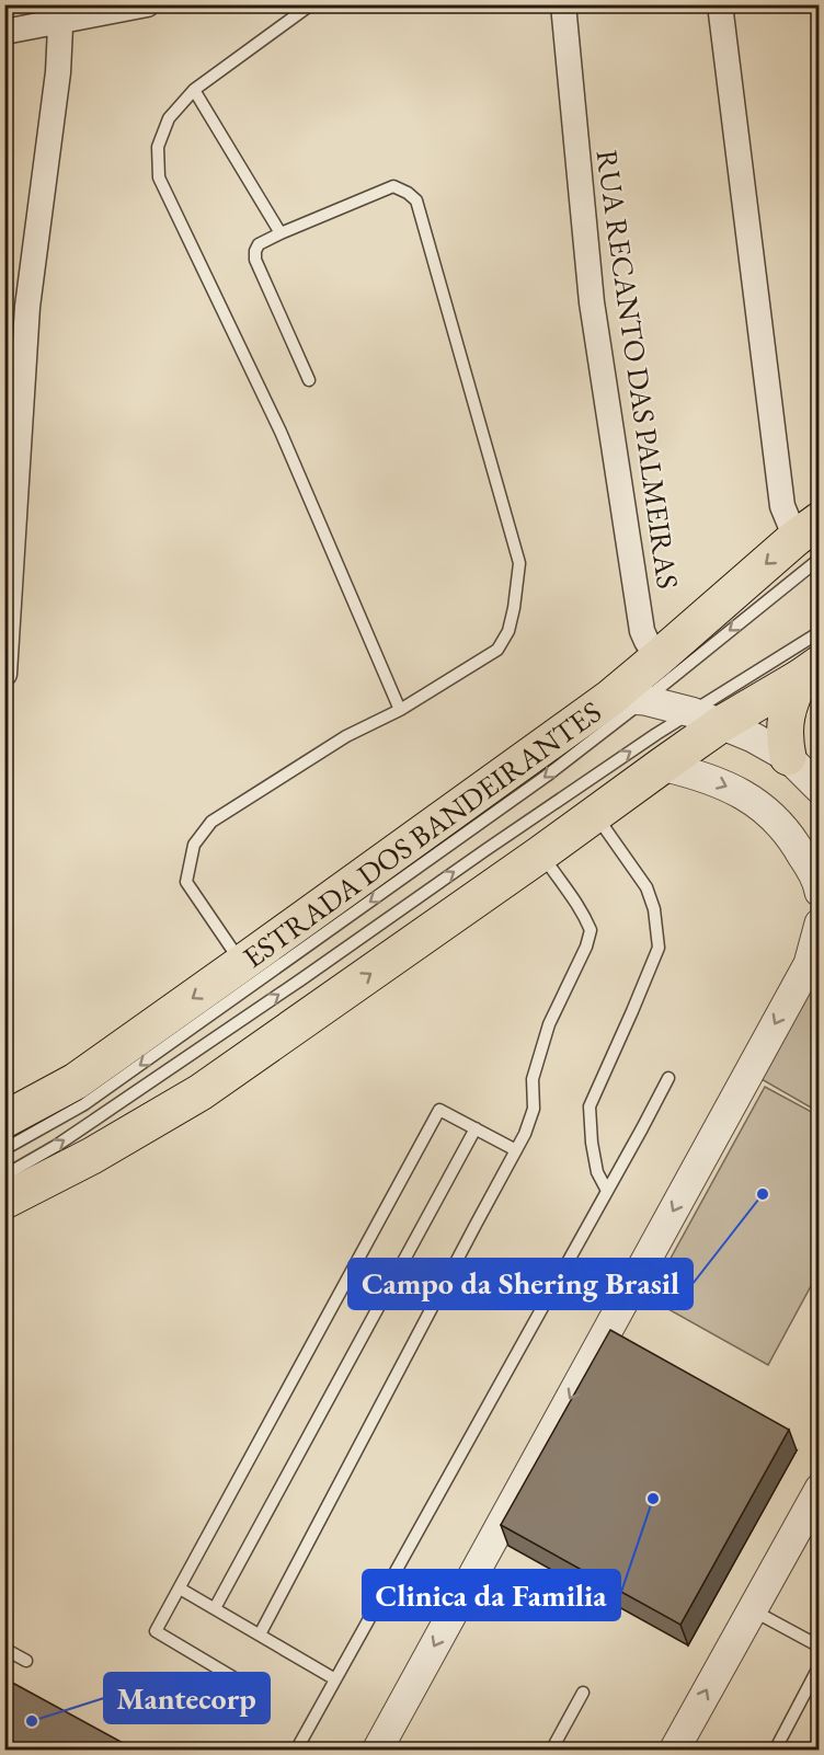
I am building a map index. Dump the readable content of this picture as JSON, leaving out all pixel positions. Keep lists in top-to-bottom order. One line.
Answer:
{"streets":{"main road":["ESTRADA DOS BANDEIRANTES"],"street":["RUA RECANTO DAS PALMEIRAS"]},"crossings":[["RUA RECANTO DAS PALMEIRAS","ESTRADA DOS BANDEIRANTES"]],"places":["Campo da Shering Brasil","Clinica da Familia","Mantecorp"]}
